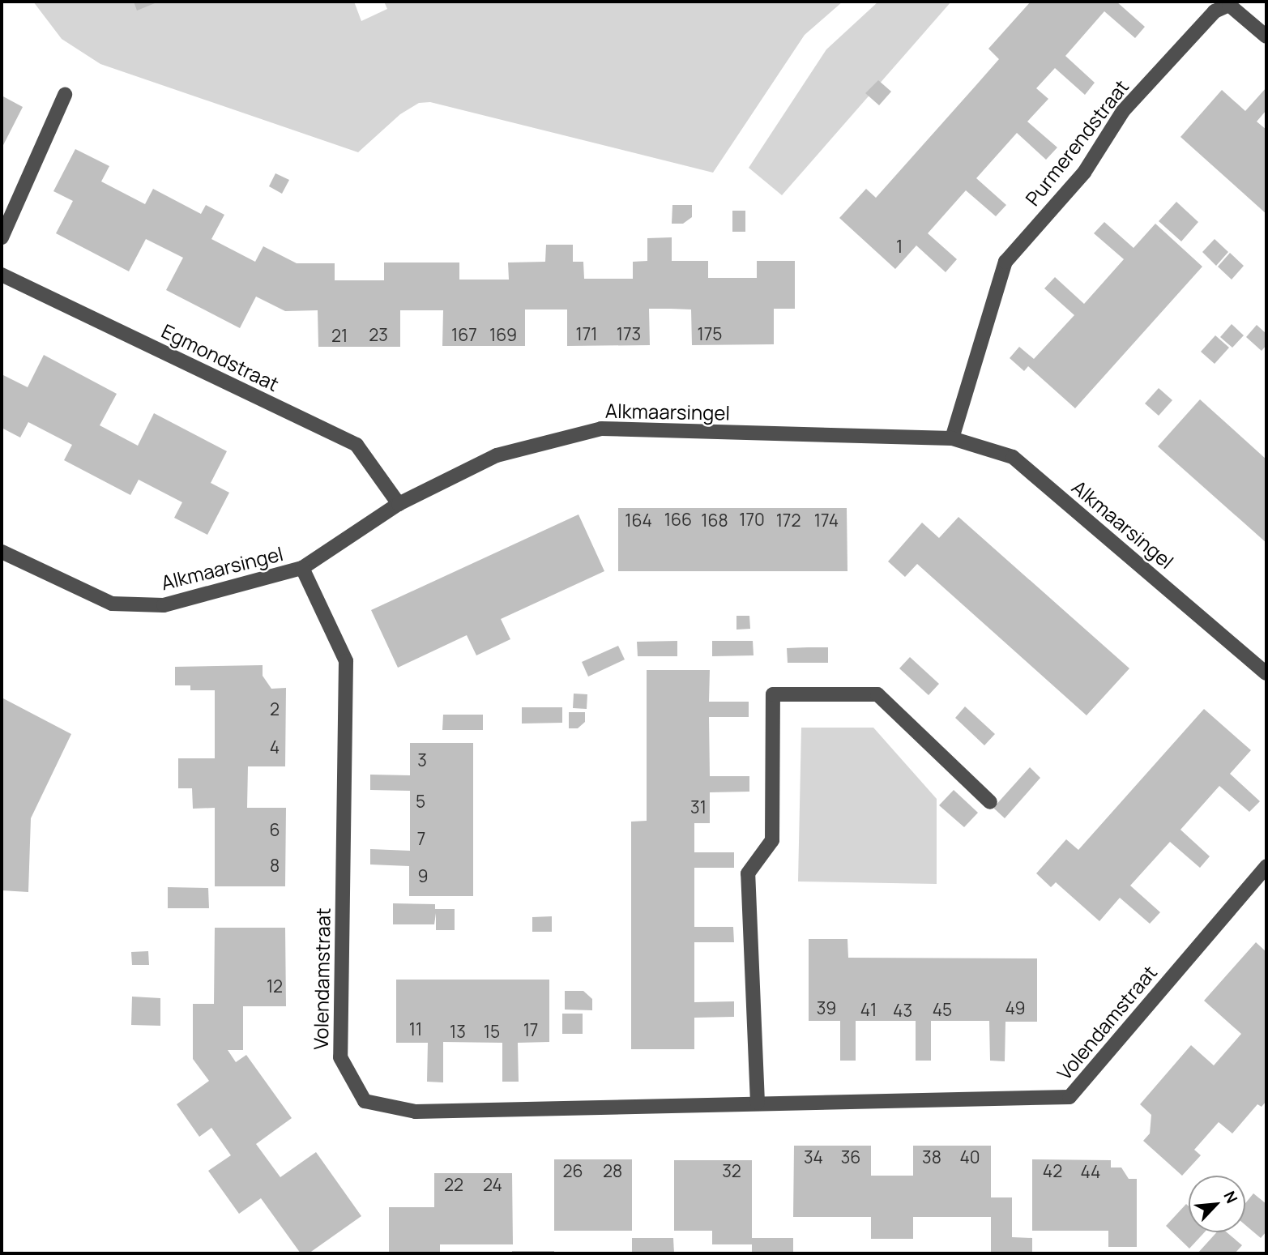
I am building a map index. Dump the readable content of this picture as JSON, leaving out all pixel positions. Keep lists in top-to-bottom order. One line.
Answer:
{"streets":{"street":["Purmerendstraat","Egmondstraat","Alkmaarsingel","Volendamstraat"]},"crossings":[["Purmerendstraat","Alkmaarsingel"],["Egmondstraat","Alkmaarsingel"],["Alkmaarsingel","Volendamstraat"]],"house_numbers":["1","171","173","175","23","167","169","21","166","170","164","168","172","174","2","4","3","5","31","6","7","8","9","12","39","49","41","45","43","11","17","13","15","34","36","38","40","26","28","32","42","44","22","24"],"north":"top right"}
